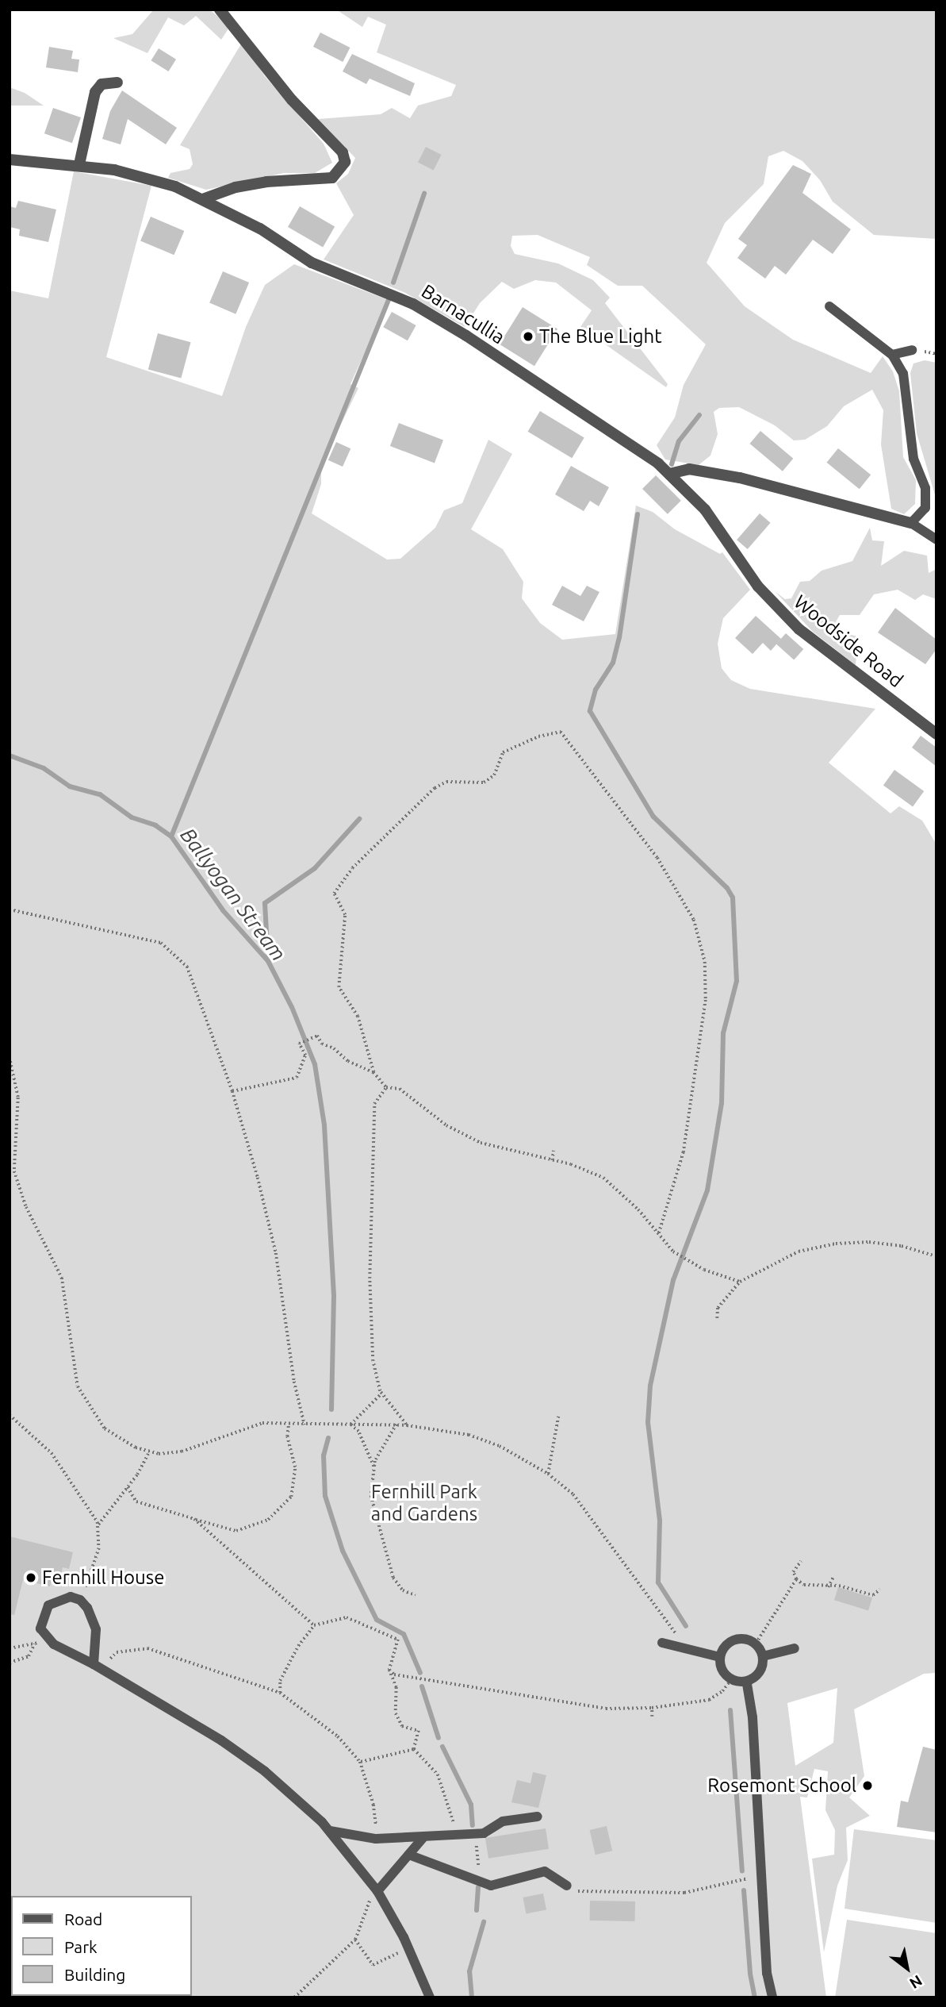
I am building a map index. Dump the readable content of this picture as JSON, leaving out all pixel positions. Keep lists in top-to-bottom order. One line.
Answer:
{"streets":{"street":["Barnacullia","Woodside Road"]},"crossings":[["Barnacullia","Woodside Road"]],"water":["Ballyogan Stream"],"parks":["Fernhill Park and Gardens"],"places":["The Blue Light","Fernhill House","Rosemont School"],"legend":["Road","Park","Building"],"north":"bottom right"}
